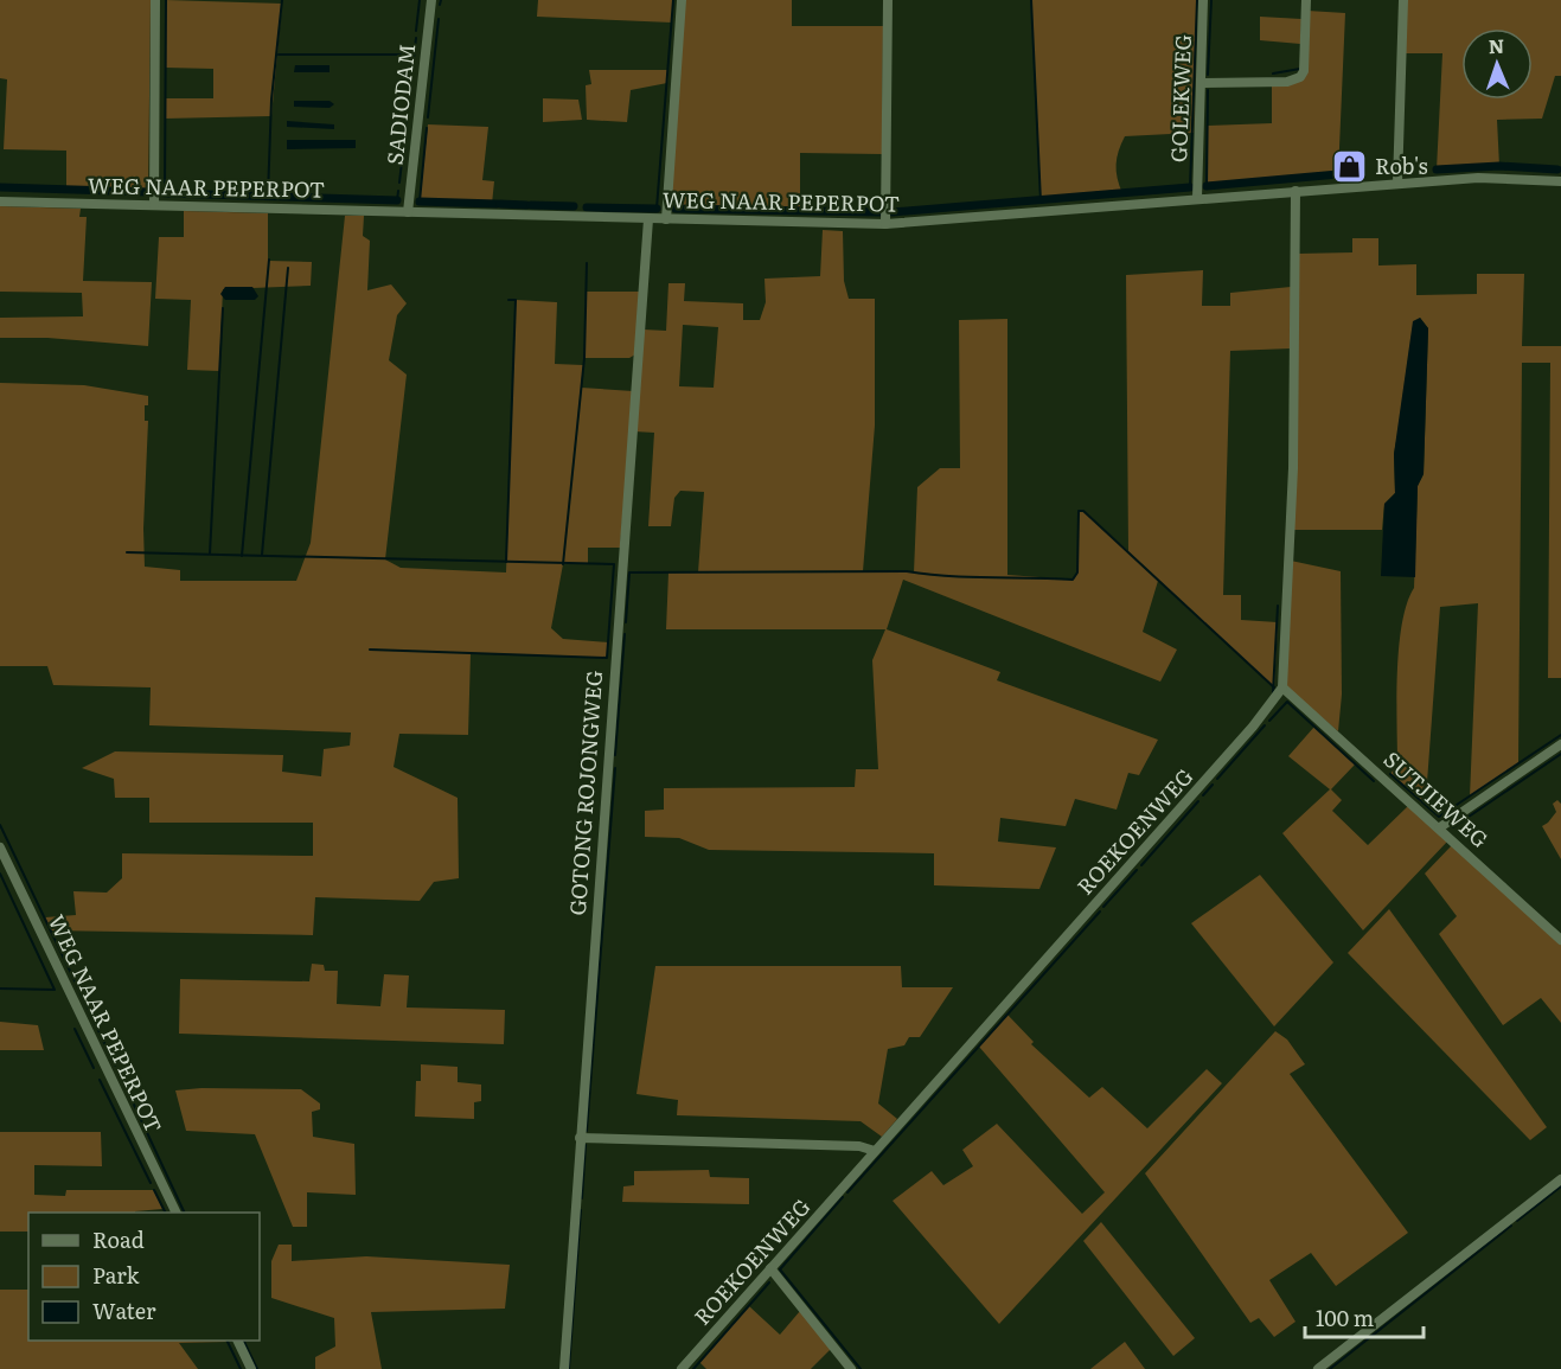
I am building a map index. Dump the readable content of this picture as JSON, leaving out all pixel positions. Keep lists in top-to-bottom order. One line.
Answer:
{"streets":{"street":["GOLEKWEG","SADIODAM","WEG NAAR PEPERPOT","GOTONG ROJONGWEG","SUTJIEWEG","ROEKOENWEG"]},"crossings":[["GOLEKWEG","WEG NAAR PEPERPOT"],["SADIODAM","WEG NAAR PEPERPOT"],["WEG NAAR PEPERPOT","GOTONG ROJONGWEG"],["SUTJIEWEG","ROEKOENWEG"]],"places":{"shop":["Rob's"]},"legend":["Road","Park","Water"],"scale_bar":"100 m","north":"top"}
